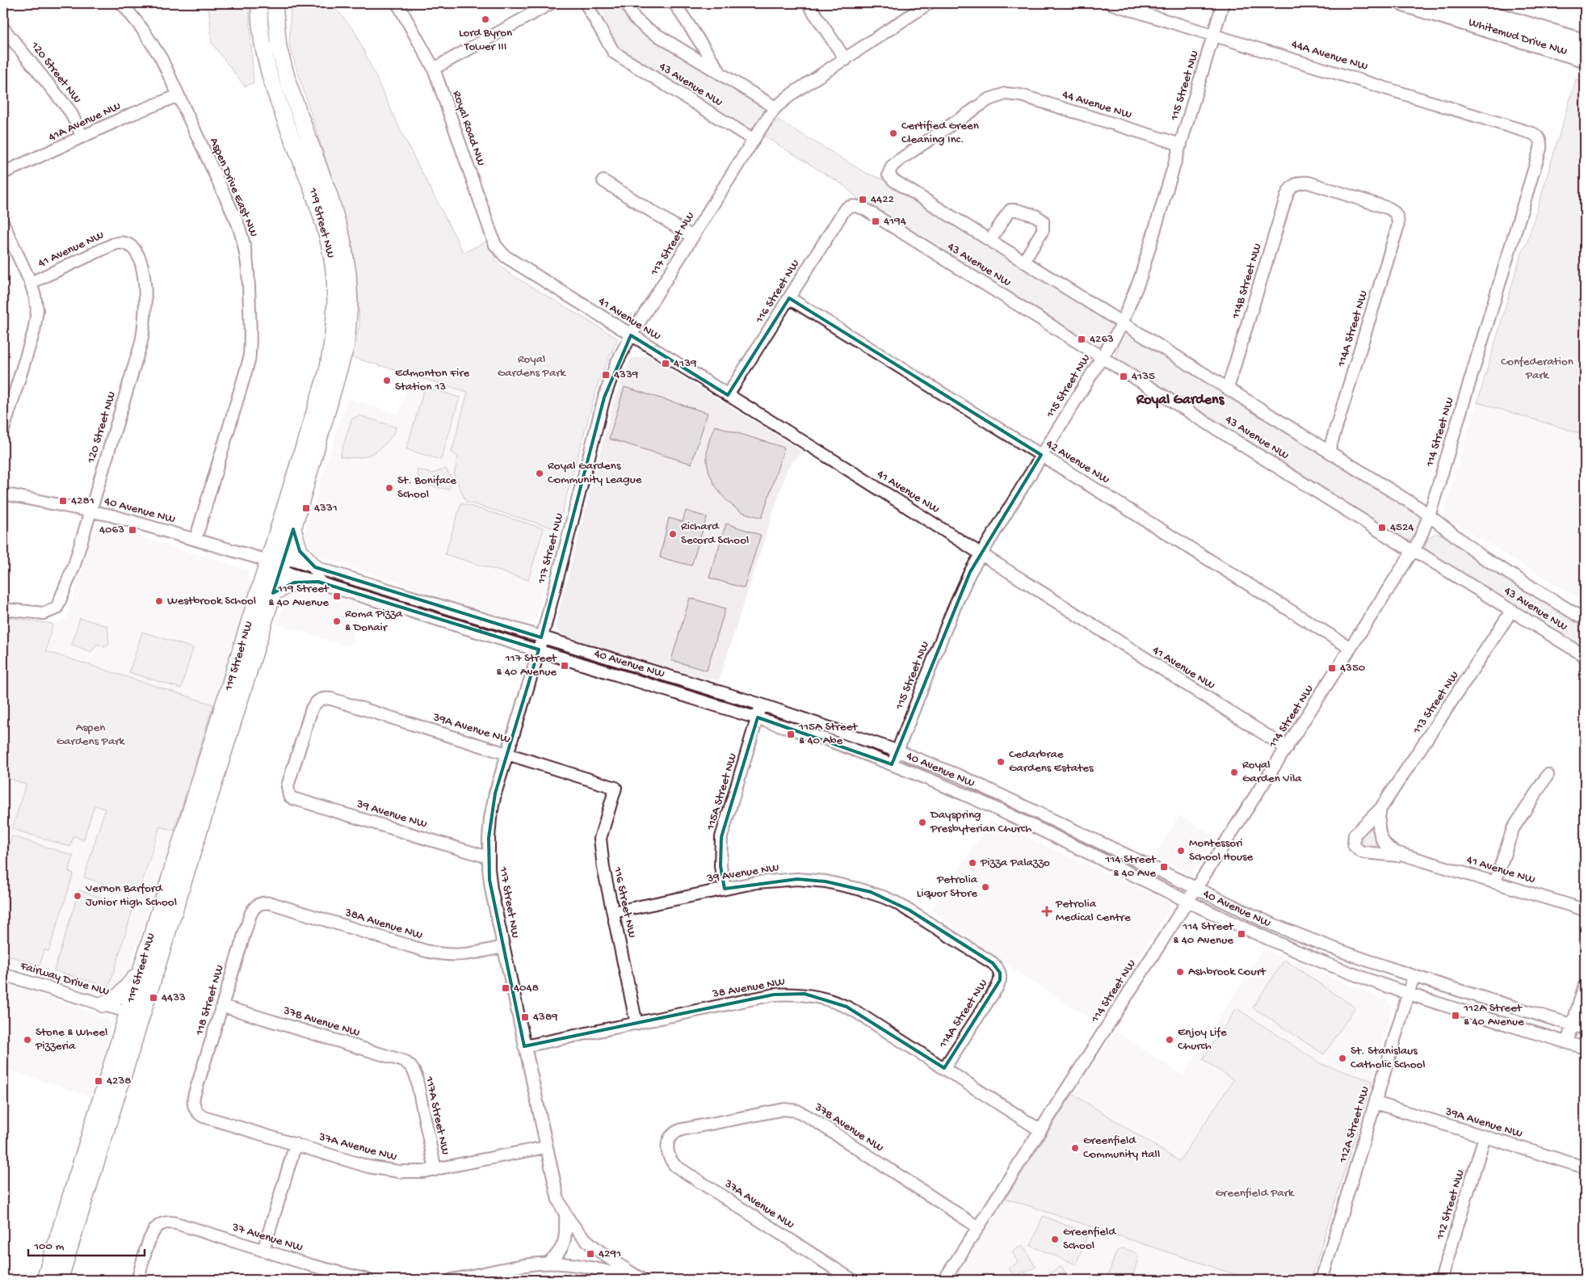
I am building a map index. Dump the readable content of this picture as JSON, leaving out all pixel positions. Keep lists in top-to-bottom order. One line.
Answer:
{"streets":{"highway":["Whitemud Drive NW"],"main road":["119 Street NW"],"street":["44A Avenue NW","120 Street NW","43 Avenue NW","115 Street NW","44 Avenue NW","41A Avenue NW","Royal Road NW","Aspen Drive East NW","117 Street NW","41 Avenue NW","114B Street NW","116 Street NW","114A Street NW","114 Street NW","42 Avenue NW","40 Avenue NW","113 Street NW","39A Avenue NW","115A Street NW","39 Avenue NW","38A Avenue NW","Fairway Drive NW","38 Avenue NW","118 Street NW","37B Avenue NW","117A Street NW","112A Street NW","37A Avenue NW","112 Street NW","37 Avenue NW"]},"crossings":[["44A Avenue NW","115 Street NW"],["44A Avenue NW","114 Street NW"],["120 Street NW","41A Avenue NW"],["120 Street NW","41 Avenue NW"],["120 Street NW","40 Avenue NW"],["43 Avenue NW","115 Street NW"],["43 Avenue NW","44 Avenue NW"],["43 Avenue NW","117 Street NW"],["43 Avenue NW","114B Street NW"],["43 Avenue NW","116 Street NW"],["43 Avenue NW","114A Street NW"],["43 Avenue NW","114 Street NW"],["43 Avenue NW","113 Street NW"],["115 Street NW","44 Avenue NW"],["115 Street NW","41 Avenue NW"],["115 Street NW","42 Avenue NW"],["115 Street NW","40 Avenue NW"],["41A Avenue NW","Aspen Drive East NW"],["Royal Road NW","41 Avenue NW"],["Aspen Drive East NW","40 Avenue NW"],["119 Street NW","40 Avenue NW"],["119 Street NW","Fairway Drive NW"],["117 Street NW","41 Avenue NW"],["117 Street NW","40 Avenue NW"],["117 Street NW","39A Avenue NW"],["117 Street NW","39 Avenue NW"],["117 Street NW","38A Avenue NW"],["117 Street NW","38 Avenue NW"],["117 Street NW","37A Avenue NW"],["41 Avenue NW","116 Street NW"],["41 Avenue NW","114 Street NW"],["41 Avenue NW","113 Street NW"],["114B Street NW","114A Street NW"],["116 Street NW","42 Avenue NW"],["116 Street NW","39A Avenue NW"],["116 Street NW","39 Avenue NW"],["116 Street NW","38 Avenue NW"],["114A Street NW","39 Avenue NW"],["114A Street NW","38 Avenue NW"],["114 Street NW","42 Avenue NW"],["114 Street NW","40 Avenue NW"],["114 Street NW","38 Avenue NW"],["114 Street NW","37B Avenue NW"],["40 Avenue NW","115A Street NW"],["40 Avenue NW","112A Street NW"],["39A Avenue NW","39 Avenue NW"],["39A Avenue NW","112A Street NW"],["39A Avenue NW","112 Street NW"],["115A Street NW","39 Avenue NW"],["38A Avenue NW","118 Street NW"],["118 Street NW","37B Avenue NW"],["118 Street NW","37A Avenue NW"],["37B Avenue NW","117A Street NW"],["37B Avenue NW","37A Avenue NW"],["117A Street NW","37A Avenue NW"]],"districts":["Royal Gardens"],"parks":["Royal Gardens Park","Confederation Park","Aspen Gardens Park","Greenfield Park"],"places":{"other":["Lord Byron Tower III","Certified Green Cleaning Inc.","Edmonton Fire Station 13","Royal Gardens Community League","St. Boniface School","Richard Secord School","Westbrook School","Roma Pizza & Donair","Cedarbrae Gardens Estates","Royal Garden Vila","Dayspring Presbyterian Church","Montessori School House","Pizza Palazzo","Petrolia Liquor Store","Vernon Barford Junior High School","Ashbrook Court","Stone & Wheel Pizzeria","Enjoy Life Church","St. Stanislaus Catholic School","Greenfield Community Hall","Greenfield School"],"transit":["4422","4194","4263","4139","4339","4135","4281","4331","4524","4063","119 Street & 40 Avenue","117 Street & 40 Avenue","4350","115A Street & 40 Abe","114 Street & 40 Ave","114 Street & 40 Avenue","4048","4433","112A Street & 40 Avenue","4389","4238","4291"],"health":["Petrolia Medical Centre"]},"scale_bar":"100 m"}
